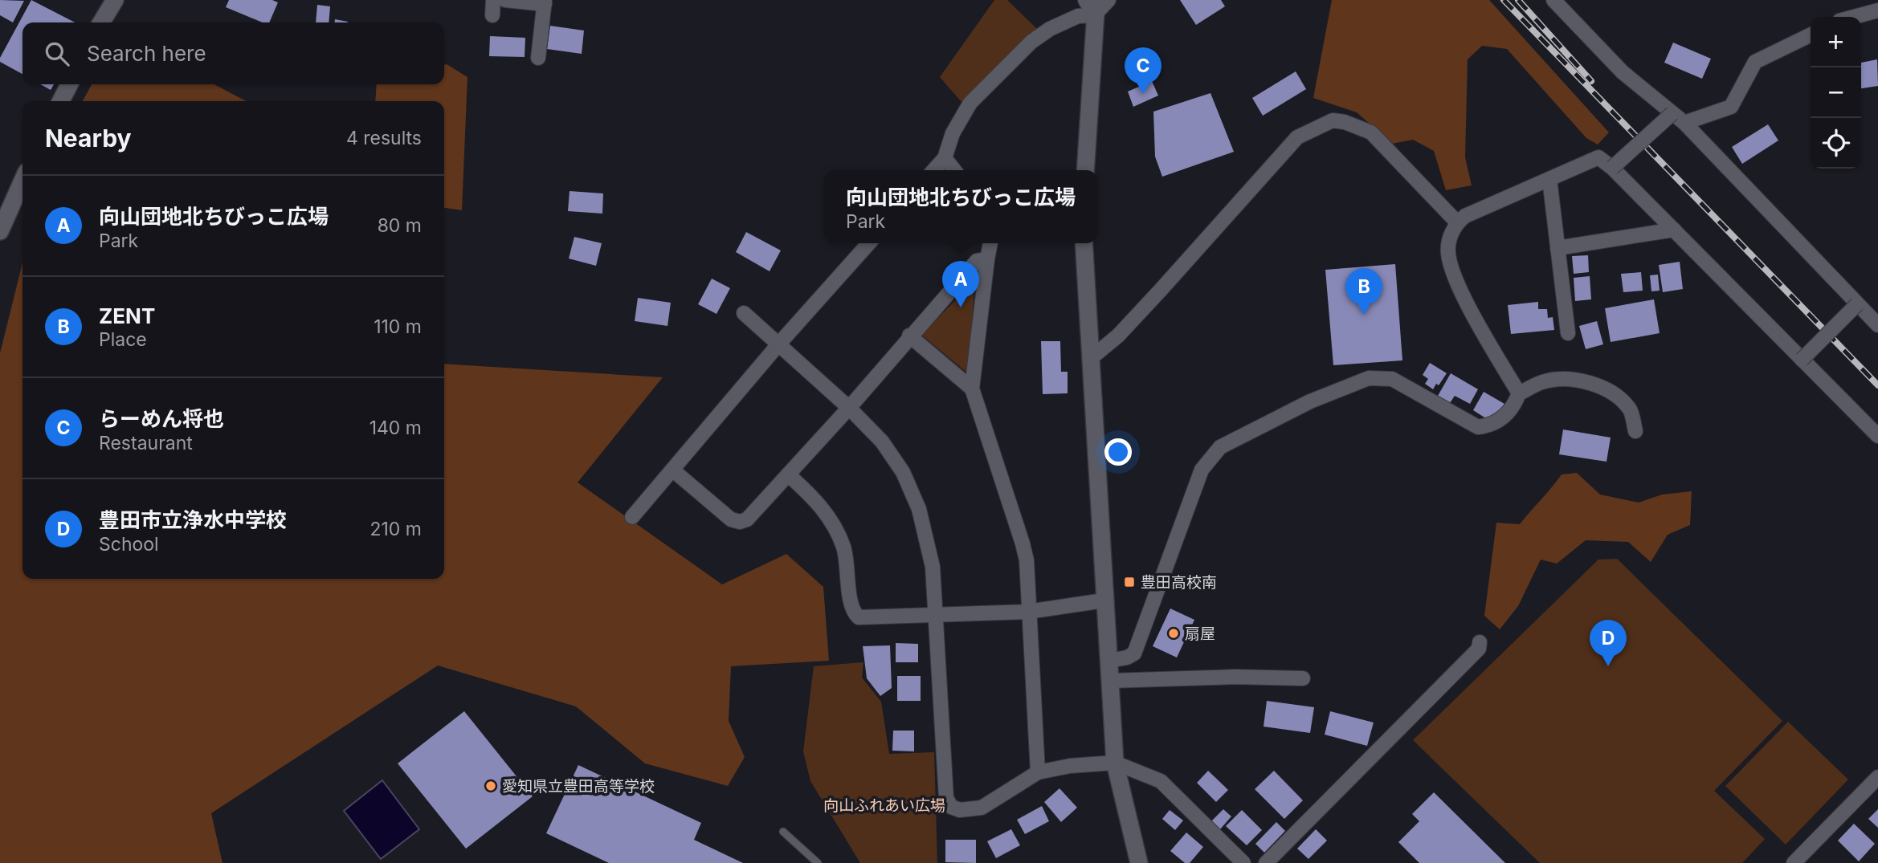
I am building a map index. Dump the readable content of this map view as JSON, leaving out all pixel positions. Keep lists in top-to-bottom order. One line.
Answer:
{"parks":["向山ふれあい広場"],"places":{"transit":["豊田高校南"],"other":["扇屋","愛知県立豊田高等学校"]},"page":{"map_buttons":["+","−"],"search":"Search here","pins":["C","A","B","D"],"heading":["Nearby","4 results"],"popup":["向山団地北ちびっこ広場","Park"],"list":[{"mark":"A","name":"向山団地北ちびっこ広場","note":"Park","value":"80 m"},{"mark":"B","name":"ZENT","note":"Place","value":"110 m"},{"mark":"C","name":"らーめん将也","note":"Restaurant","value":"140 m"},{"mark":"D","name":"豊田市立浄水中学校","note":"School","value":"210 m"}]}}
